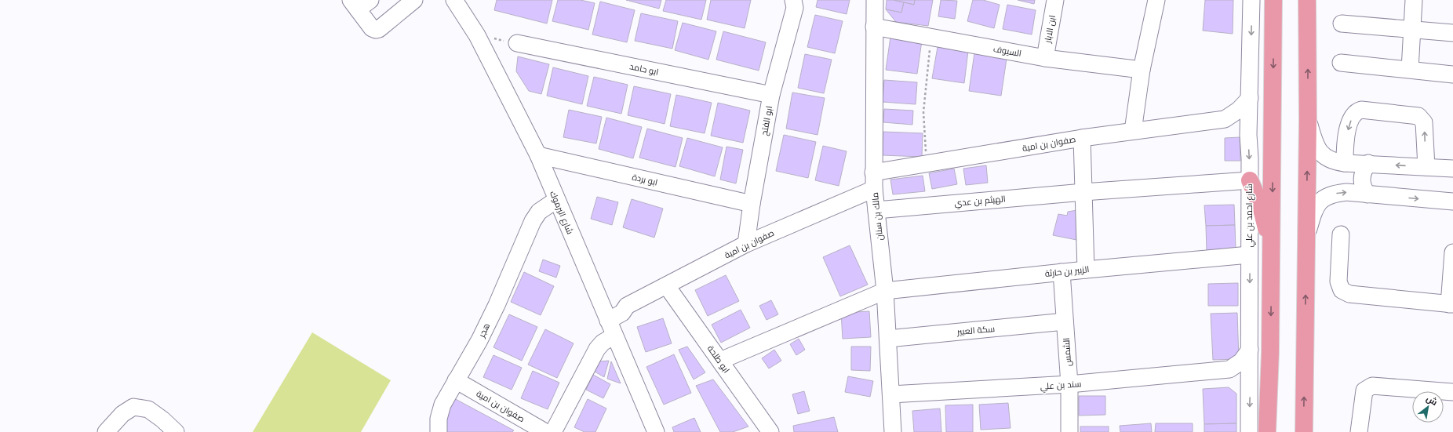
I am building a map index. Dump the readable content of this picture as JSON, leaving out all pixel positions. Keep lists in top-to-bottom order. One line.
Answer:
{"streets":{"street":["ابن الابار","السيوف","ابو حامد","ابو الفتح","صفوان بن امية","ابو بردة","الهيثم بن عدي","شارع اليرموك","شارع احمد بن علي","مالك بن سنان","الزبير بن حارثة","هجر","سكة العبير","الشمس","ابو طلحة","سند بن علي"]},"crossings":[["ابن الابار","السيوف"],["السيوف","مالك بن سنان"],["ابو حامد","ابو الفتح"],["ابو الفتح","صفوان بن امية"],["ابو الفتح","ابو بردة"],["صفوان بن امية","شارع اليرموك"],["صفوان بن امية","شارع احمد بن علي"],["صفوان بن امية","مالك بن سنان"],["صفوان بن امية","هجر"],["صفوان بن امية","ابو طلحة"],["ابو بردة","شارع اليرموك"],["الهيثم بن عدي","شارع احمد بن علي"],["الهيثم بن عدي","مالك بن سنان"],["شارع اليرموك","هجر"],["شارع احمد بن علي","الزبير بن حارثة"],["مالك بن سنان","الزبير بن حارثة"],["مالك بن سنان","سكة العبير"],["مالك بن سنان","سند بن علي"],["الزبير بن حارثة","الشمس"],["الزبير بن حارثة","ابو طلحة"],["سكة العبير","الشمس"],["الشمس","سند بن علي"]],"north":"top right"}
